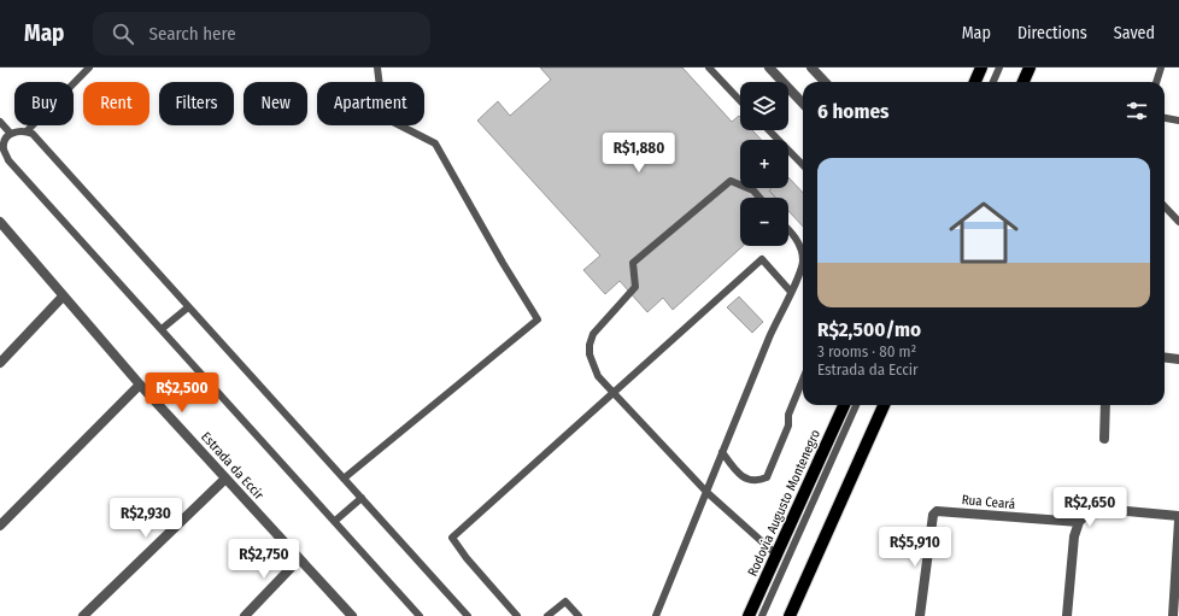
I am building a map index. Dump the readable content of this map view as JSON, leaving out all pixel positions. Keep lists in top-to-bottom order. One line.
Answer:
{"streets":{"main road":["Rodovia Augusto Montenegro"],"street":["Estrada da Eccir","Rua Ceará"]},"page":{"header":"Map","search":"Search here","nav":["Map","Directions","Saved"],"map_buttons":["+","−"],"chip":["Buy","Rent","Filters","New","Apartment"],"heading":"6 homes","price":["R$1,880","R$2,500","R$2,650","R$2,930","R$5,910","R$2,750"],"list":[{"name":"R$2,500/mo","note":"3 rooms · 80 m² · Estrada da Eccir"}]}}
